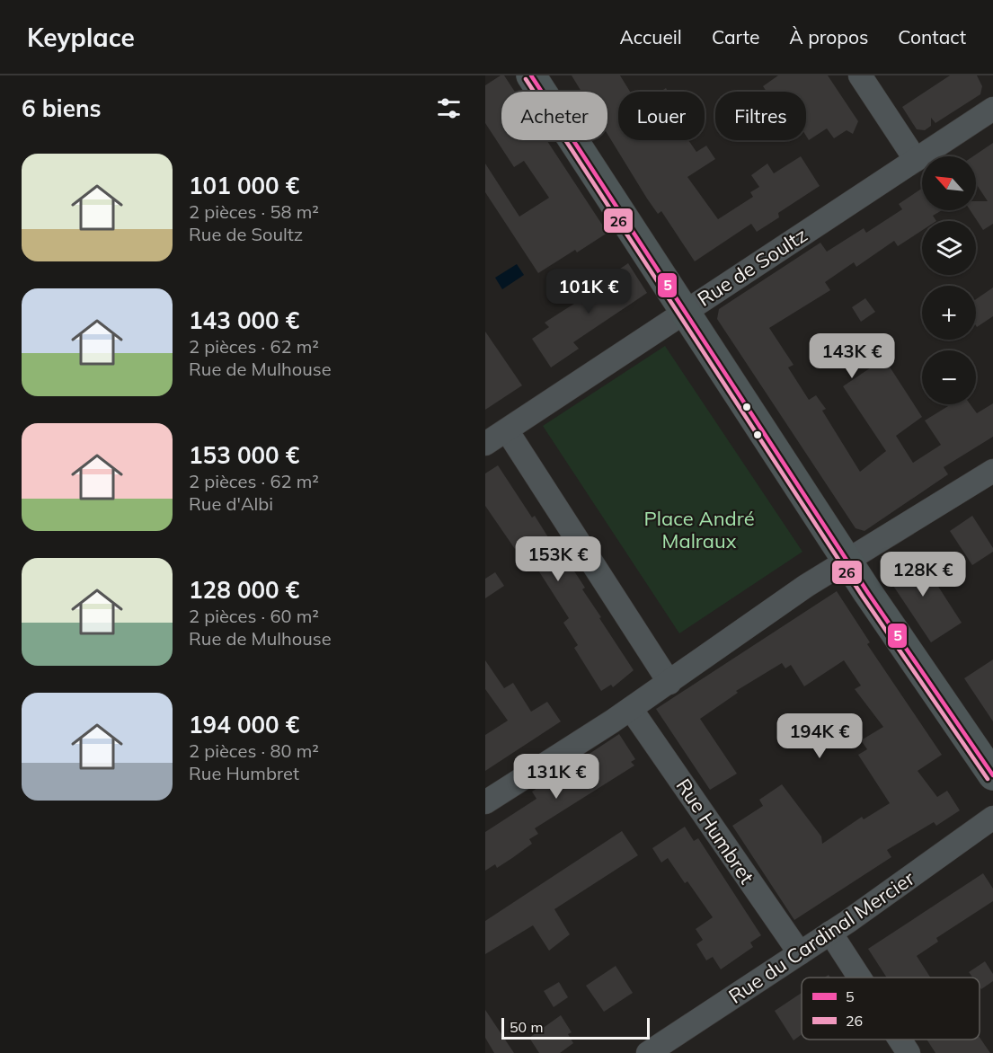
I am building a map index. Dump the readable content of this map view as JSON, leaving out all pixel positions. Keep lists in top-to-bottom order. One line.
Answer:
{"streets":{"street":["Rue de Soultz","Rue Humbret","Rue du Cardinal Mercier"]},"crossings":[["Rue Humbret","Rue du Cardinal Mercier"]],"parks":["Place André Malraux"],"lines":["transit line 5","transit line 26"],"legend":["5","26"],"scale_bar":"50 m","north":"top left","page":{"header":"Keyplace","nav":["Accueil","Carte","À propos","Contact"],"heading":"6 biens","chip":["Acheter","Louer","Filtres"],"list":[{"name":"101 000 €","note":"2 pièces · 58 m² · Rue de Soultz"},{"name":"143 000 €","note":"2 pièces · 62 m² · Rue de Mulhouse"},{"name":"153 000 €","note":"2 pièces · 62 m² · Rue d'Albi"},{"name":"128 000 €","note":"2 pièces · 60 m² · Rue de Mulhouse"},{"name":"194 000 €","note":"2 pièces · 80 m² · Rue Humbret"}],"map_buttons":["+","−"],"price":["101K €","143K €","153K €","128K €","194K €","131K €"],"scale":"50 m"}}
